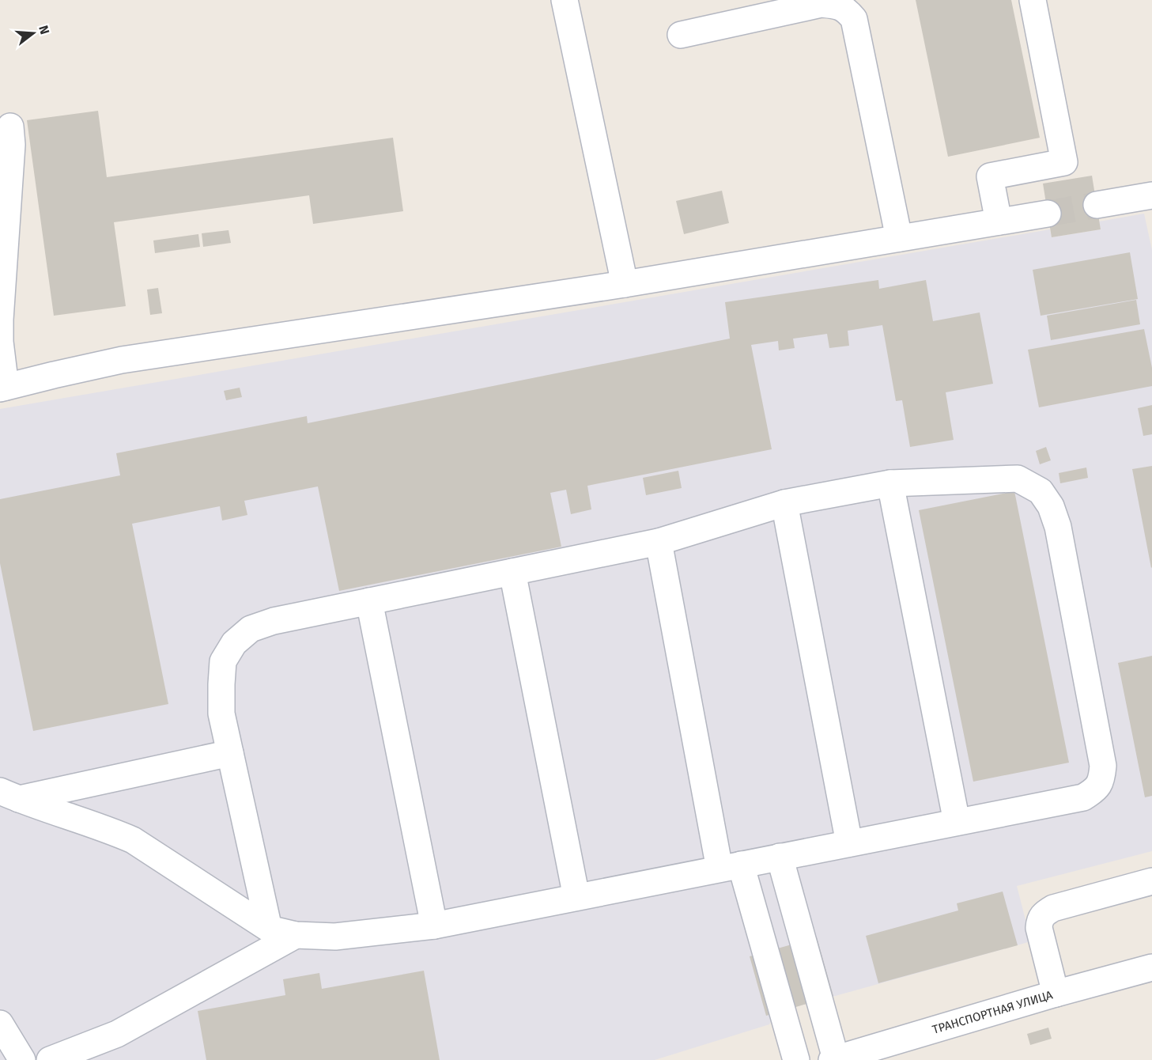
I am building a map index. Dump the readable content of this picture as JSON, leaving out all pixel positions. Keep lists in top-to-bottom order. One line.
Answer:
{"streets":{"street":["ТРАНСПОРТНАЯ УЛИЦА"]},"north":"right"}
